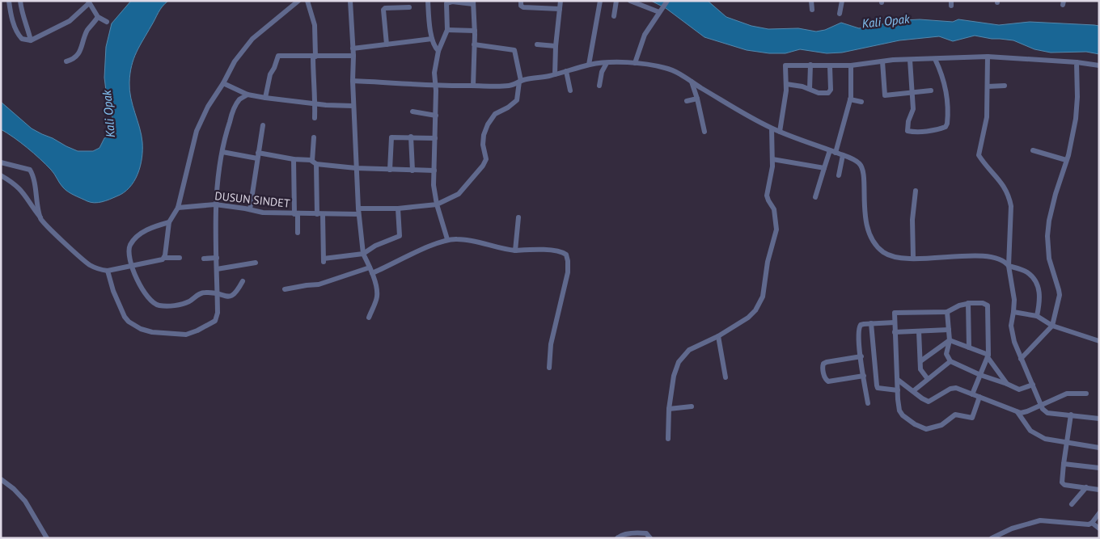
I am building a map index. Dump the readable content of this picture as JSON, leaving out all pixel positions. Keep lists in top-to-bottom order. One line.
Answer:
{"streets":{"street":["DUSUN SINDET"]},"water":["Kali Opak"]}
